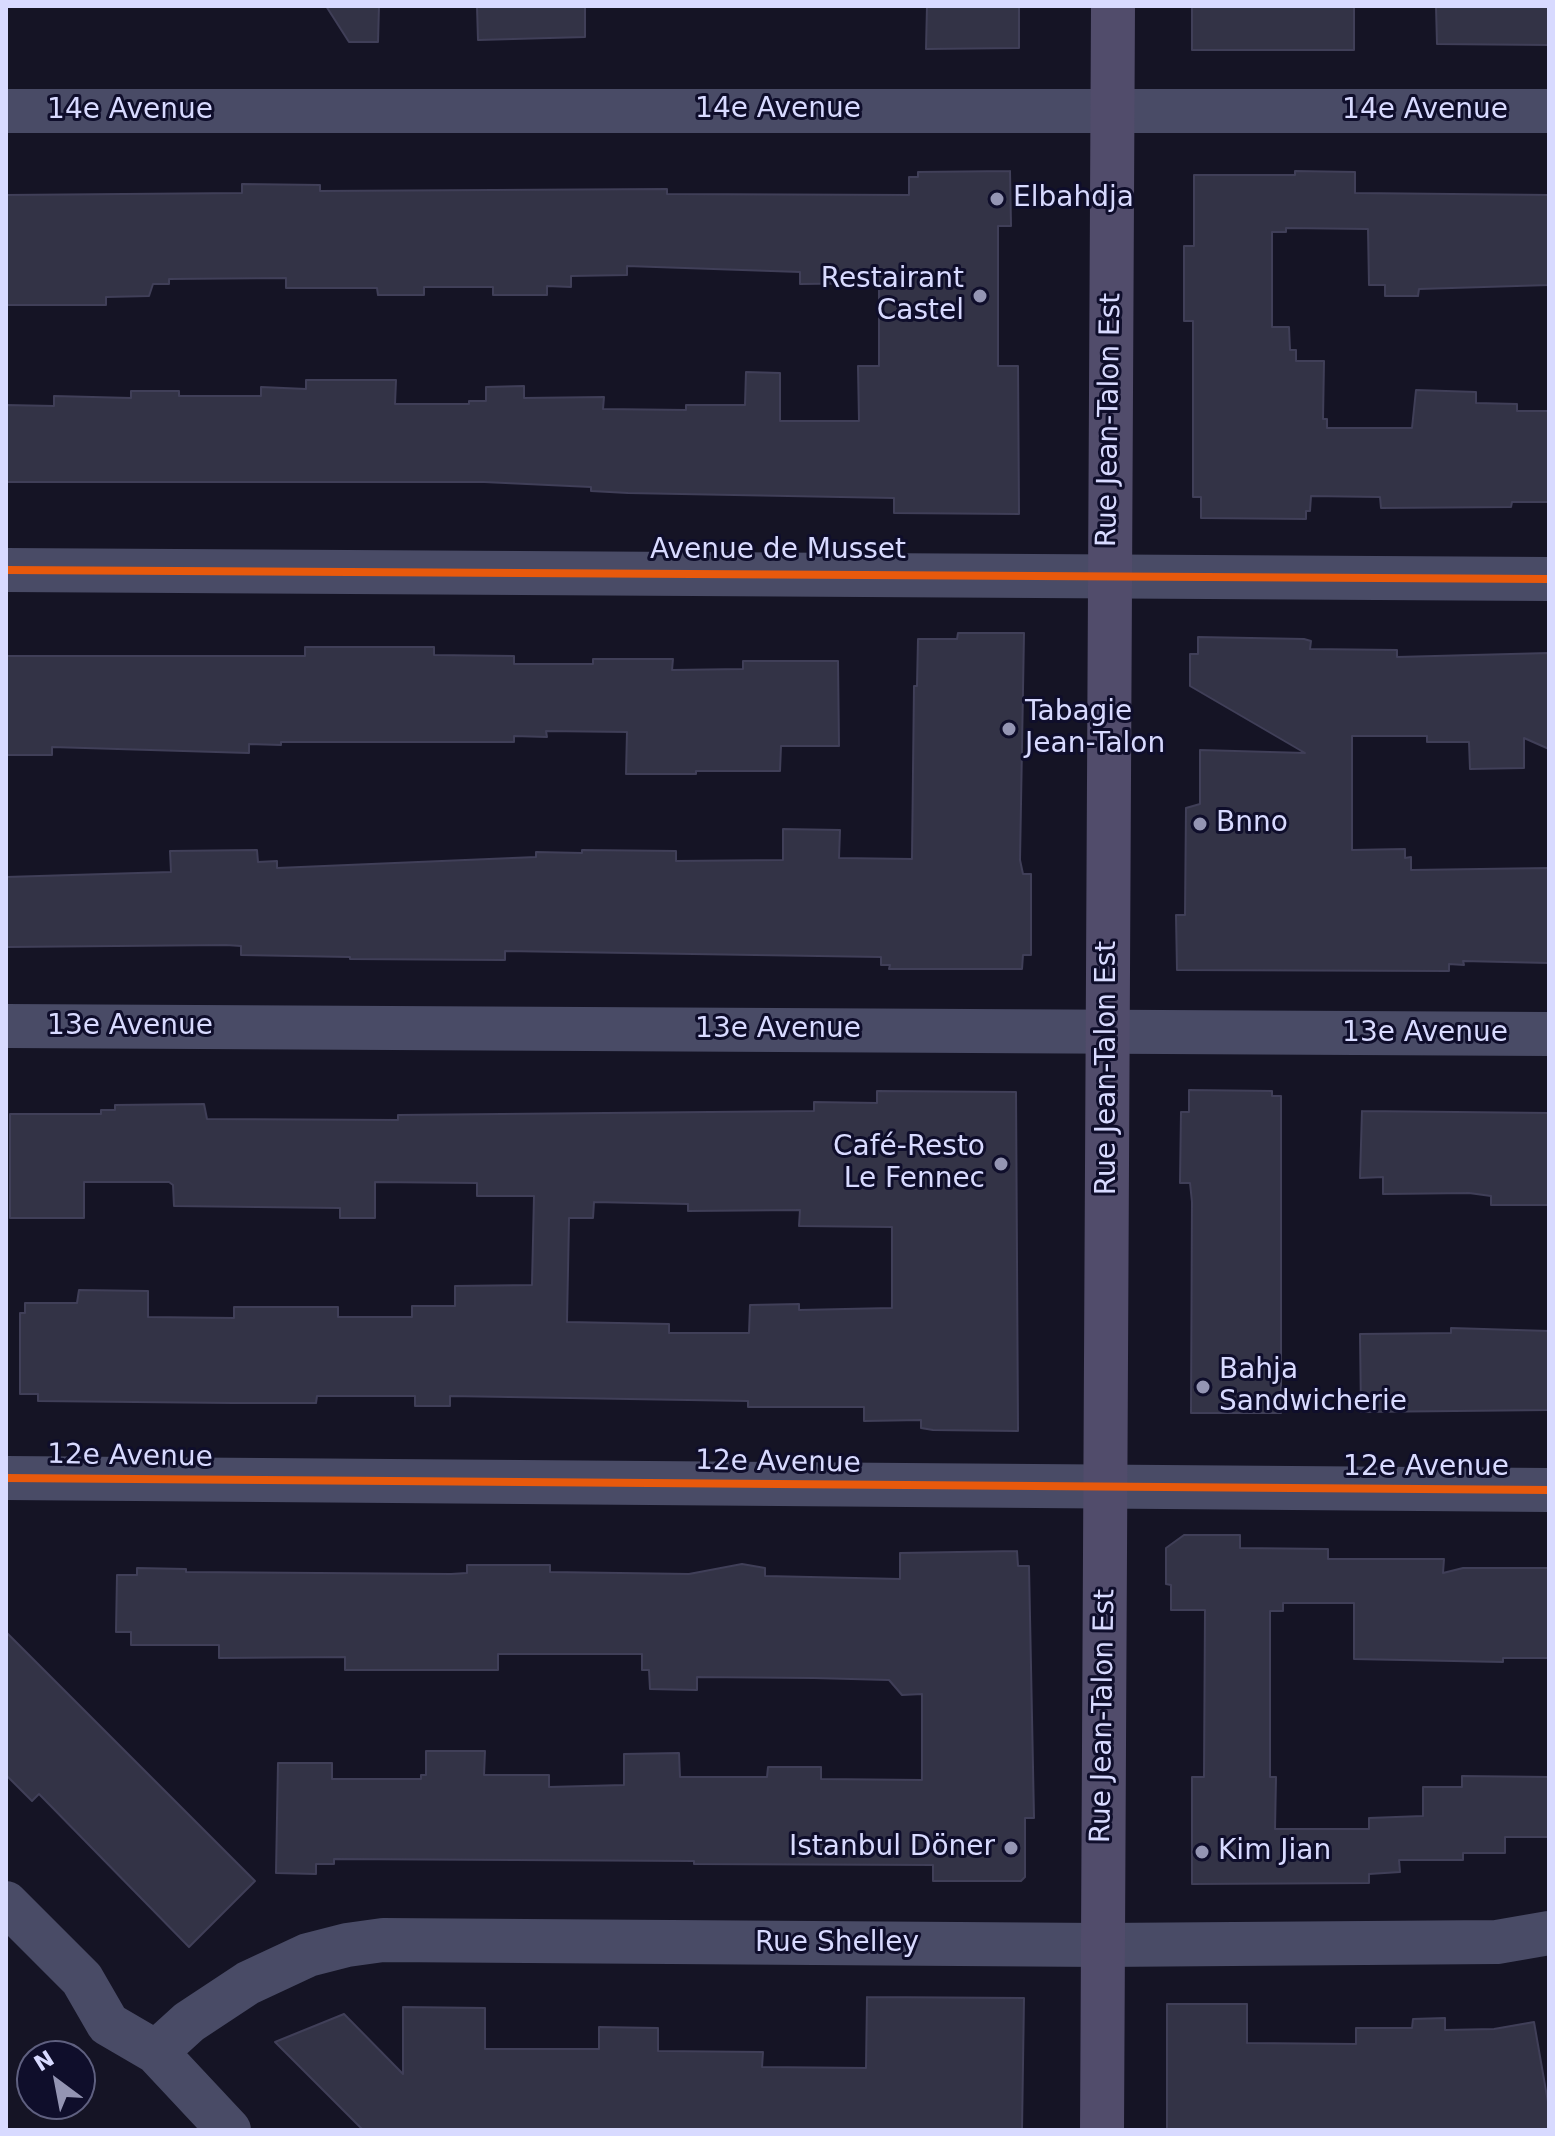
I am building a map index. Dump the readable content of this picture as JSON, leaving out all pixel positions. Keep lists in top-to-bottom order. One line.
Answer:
{"streets":{"main road":["Rue Jean-Talon Est"],"street":["14e Avenue","Avenue de Musset","13e Avenue","12e Avenue","Rue Shelley"]},"crossings":[["14e Avenue","Rue Jean-Talon Est"],["Rue Jean-Talon Est","Avenue de Musset"],["Rue Jean-Talon Est","13e Avenue"],["Rue Jean-Talon Est","12e Avenue"],["Rue Jean-Talon Est","Rue Shelley"]],"places":["Elbahdja","Restairant Castel","Tabagie Jean-Talon","Bnno","Café-Resto Le Fennec","Bahja Sandwicherie","Istanbul Döner","Kim Jian"],"north":"top left"}
